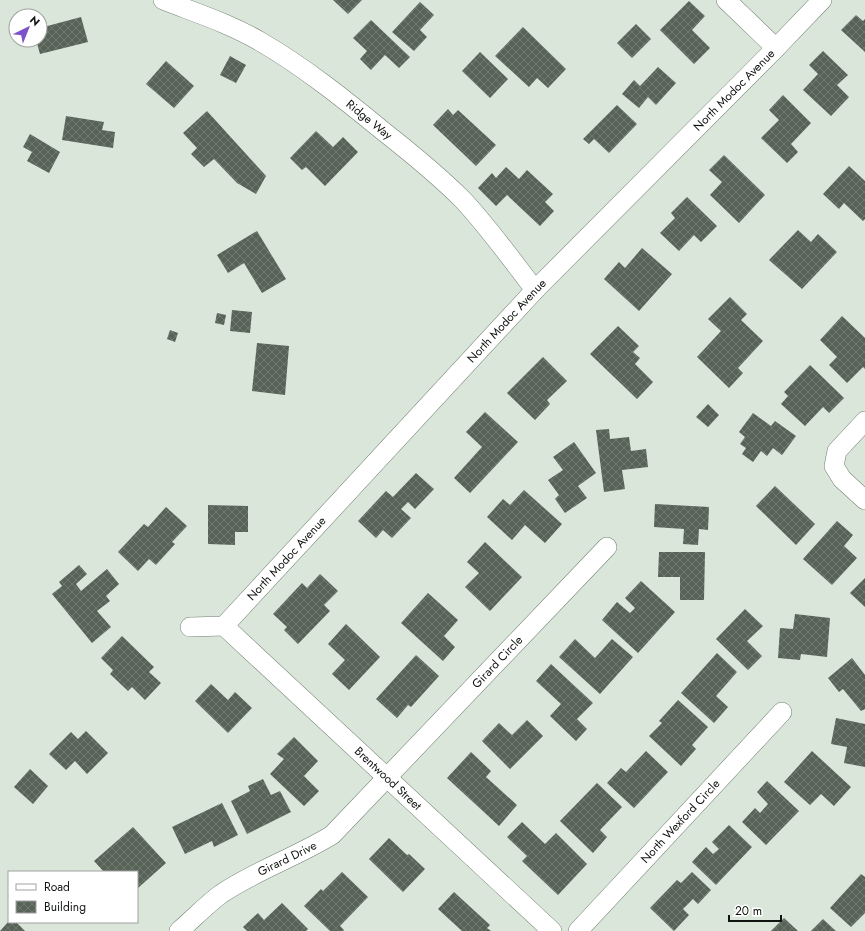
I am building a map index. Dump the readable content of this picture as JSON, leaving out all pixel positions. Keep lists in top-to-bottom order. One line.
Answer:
{"streets":{"street":["North Modoc Avenue","Ridge Way","Girard Circle","Brentwood Street","North Wexford Circle","Girard Drive"]},"crossings":[["North Modoc Avenue","Ridge Way"],["North Modoc Avenue","Brentwood Street"],["Girard Circle","Brentwood Street"],["Girard Circle","Girard Drive"],["Brentwood Street","Girard Drive"]],"legend":["Road","Building"],"scale_bar":"20 m","north":"top right"}
